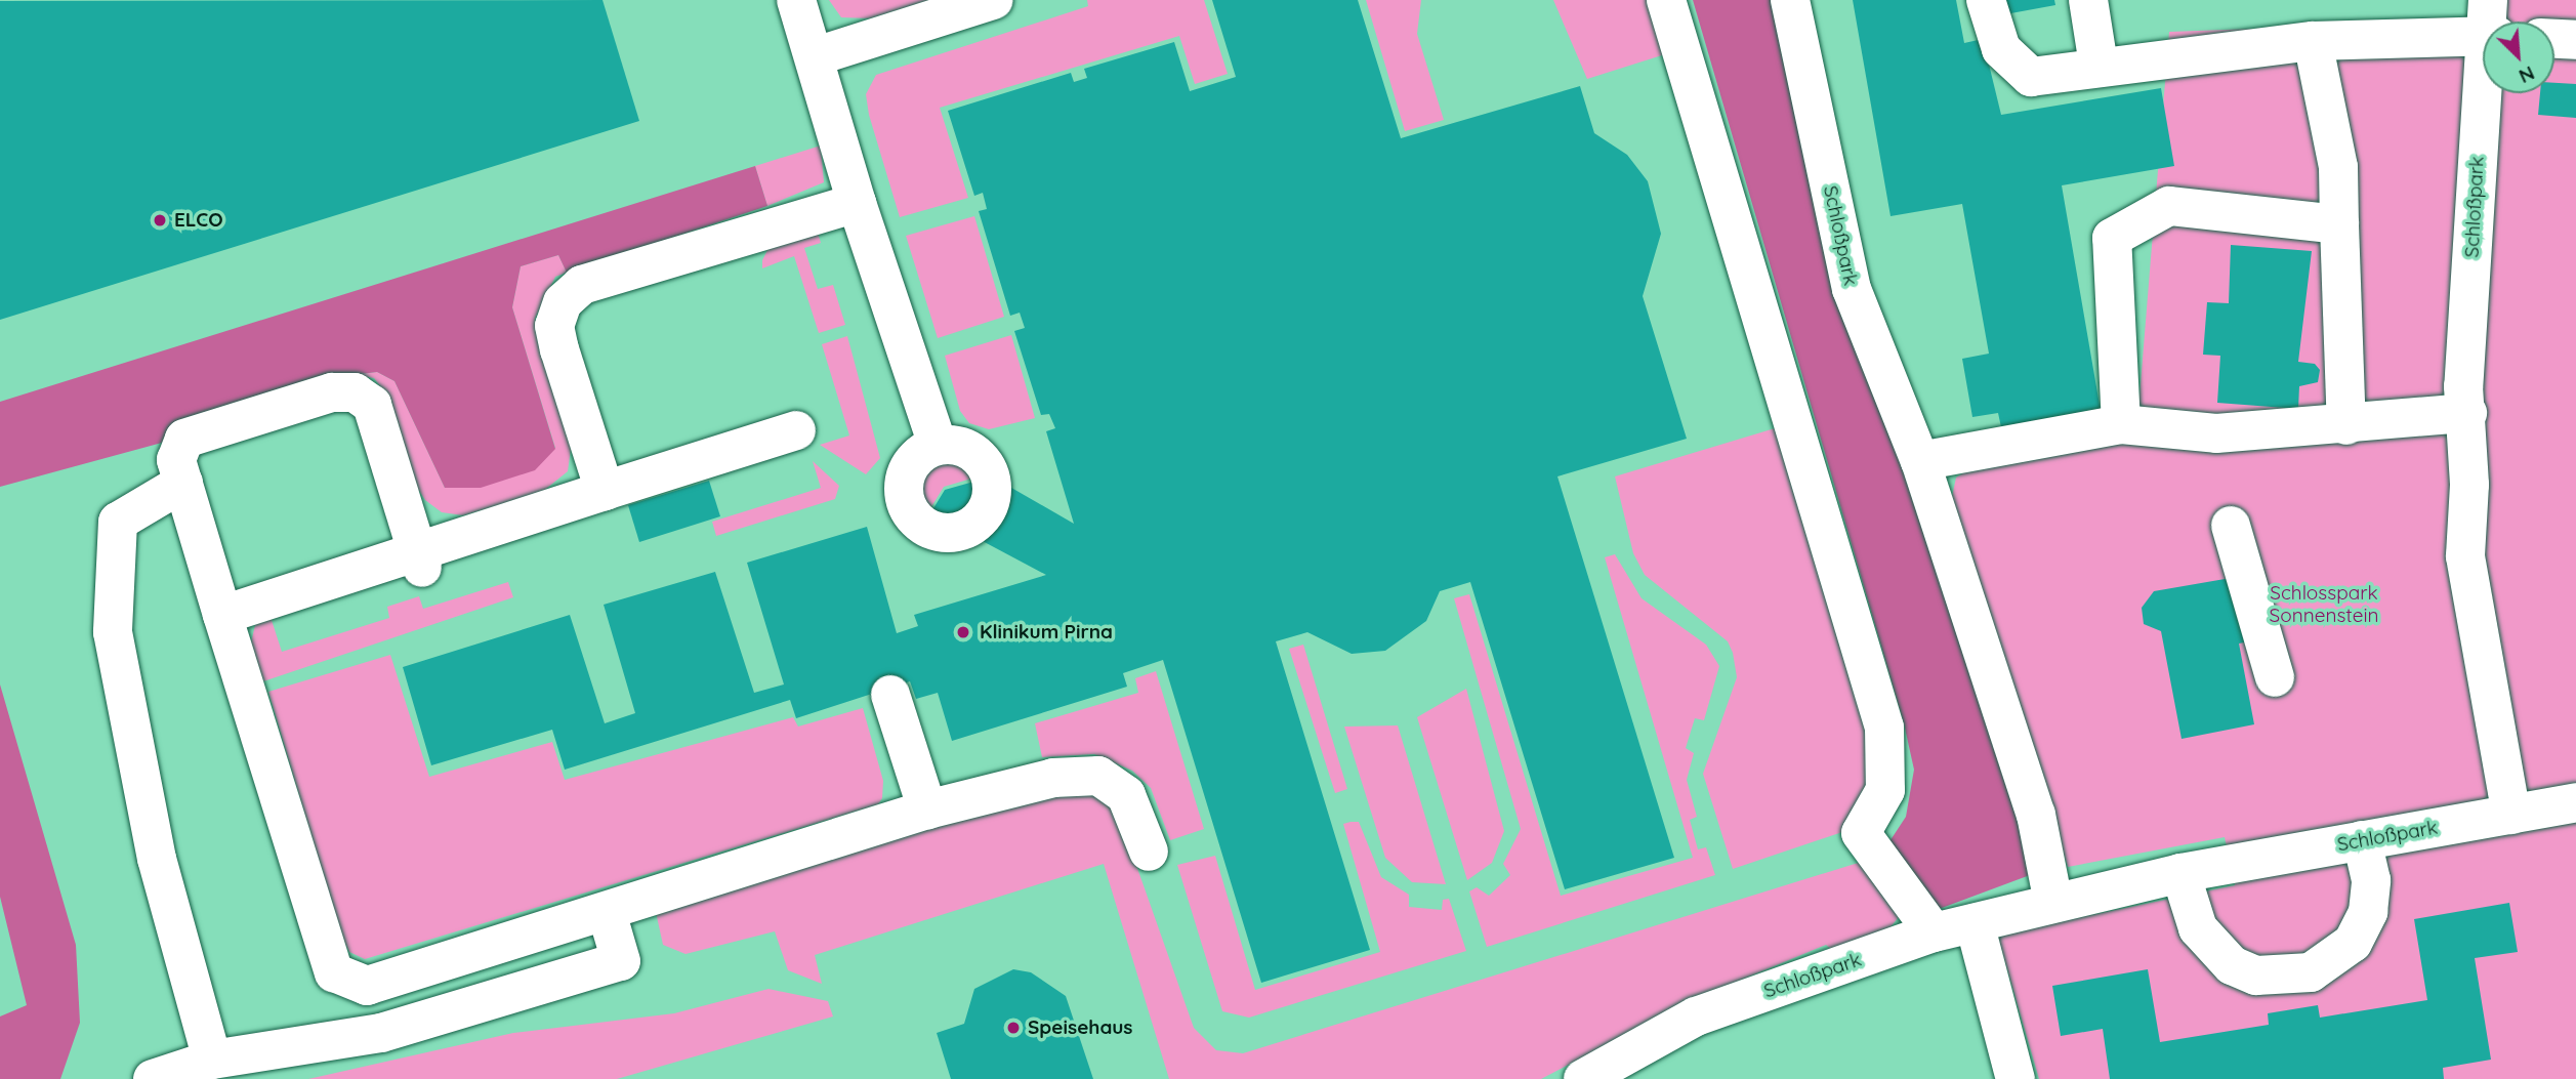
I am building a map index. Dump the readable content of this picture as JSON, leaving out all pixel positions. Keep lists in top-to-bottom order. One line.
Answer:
{"streets":{"street":["Schloßpark"]},"parks":["Schlosspark Sonnenstein"],"places":["ELCO","Klinikum Pirna","Speisehaus"],"north":"bottom right"}
